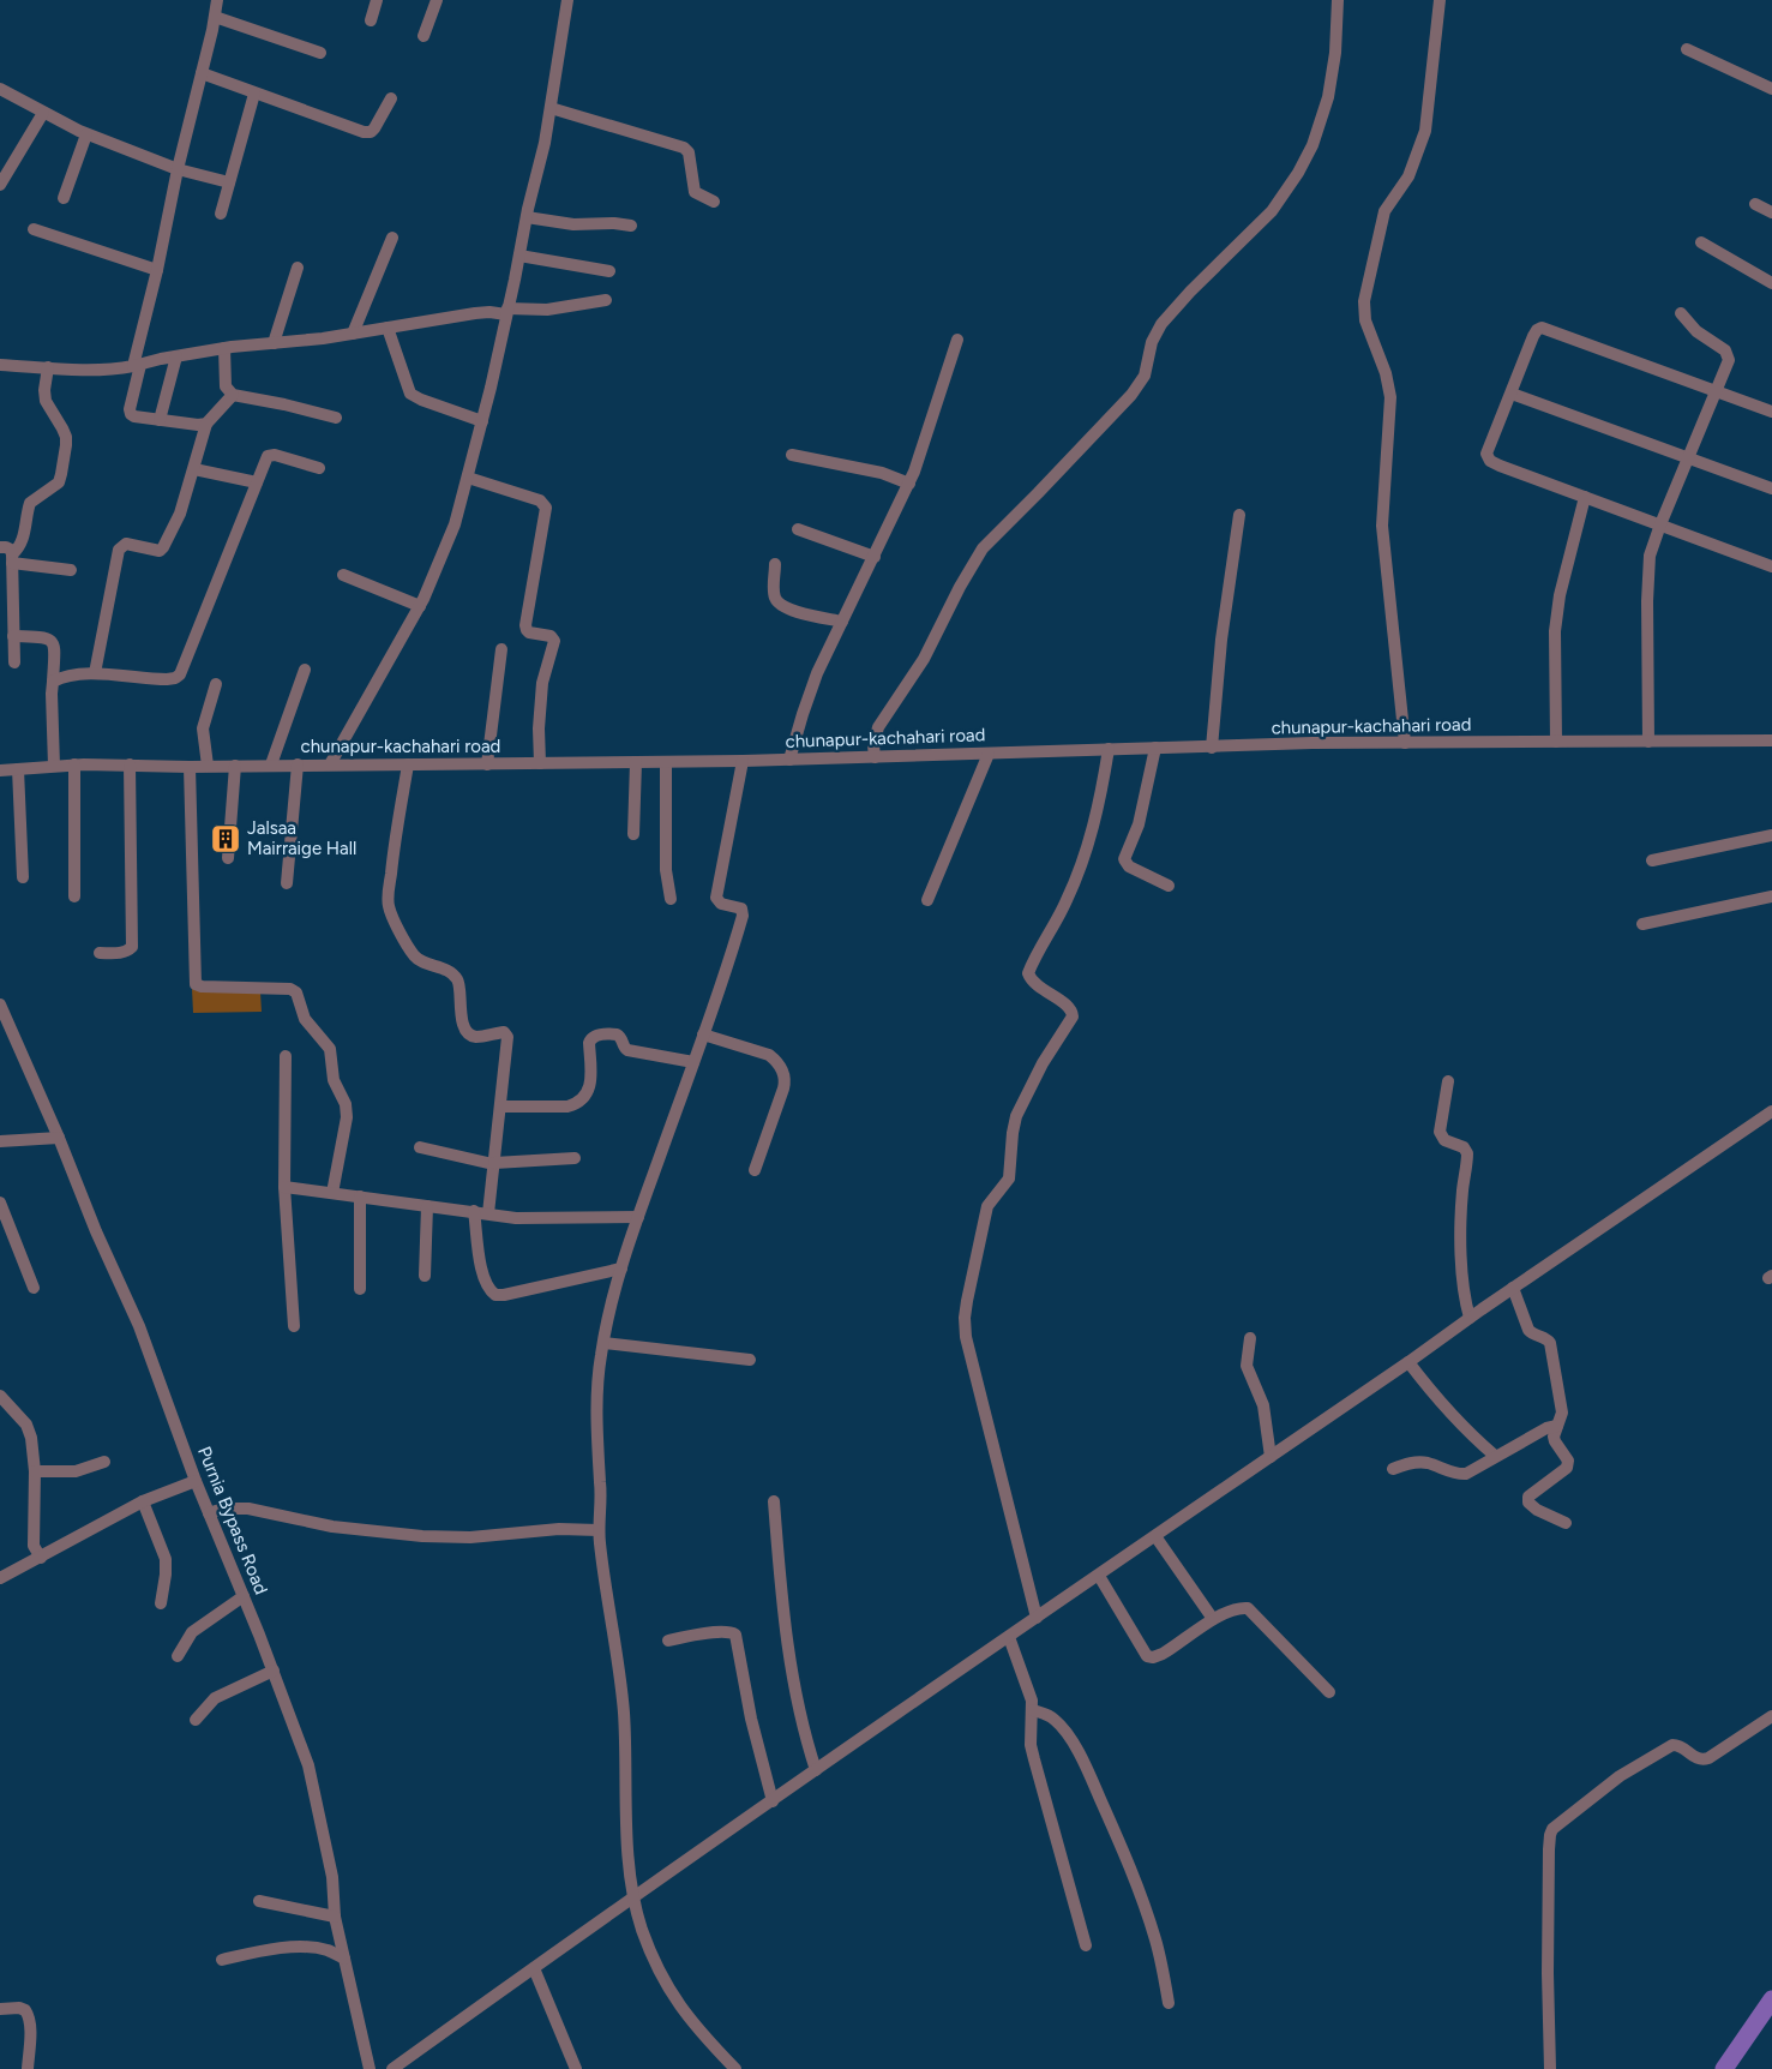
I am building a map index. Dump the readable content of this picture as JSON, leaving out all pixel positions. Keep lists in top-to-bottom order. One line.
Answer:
{"streets":{"street":["chunapur-kachahari road","Purnia Bypass Road"]},"places":{"building":["Jalsaa Mairraige Hall"]}}
